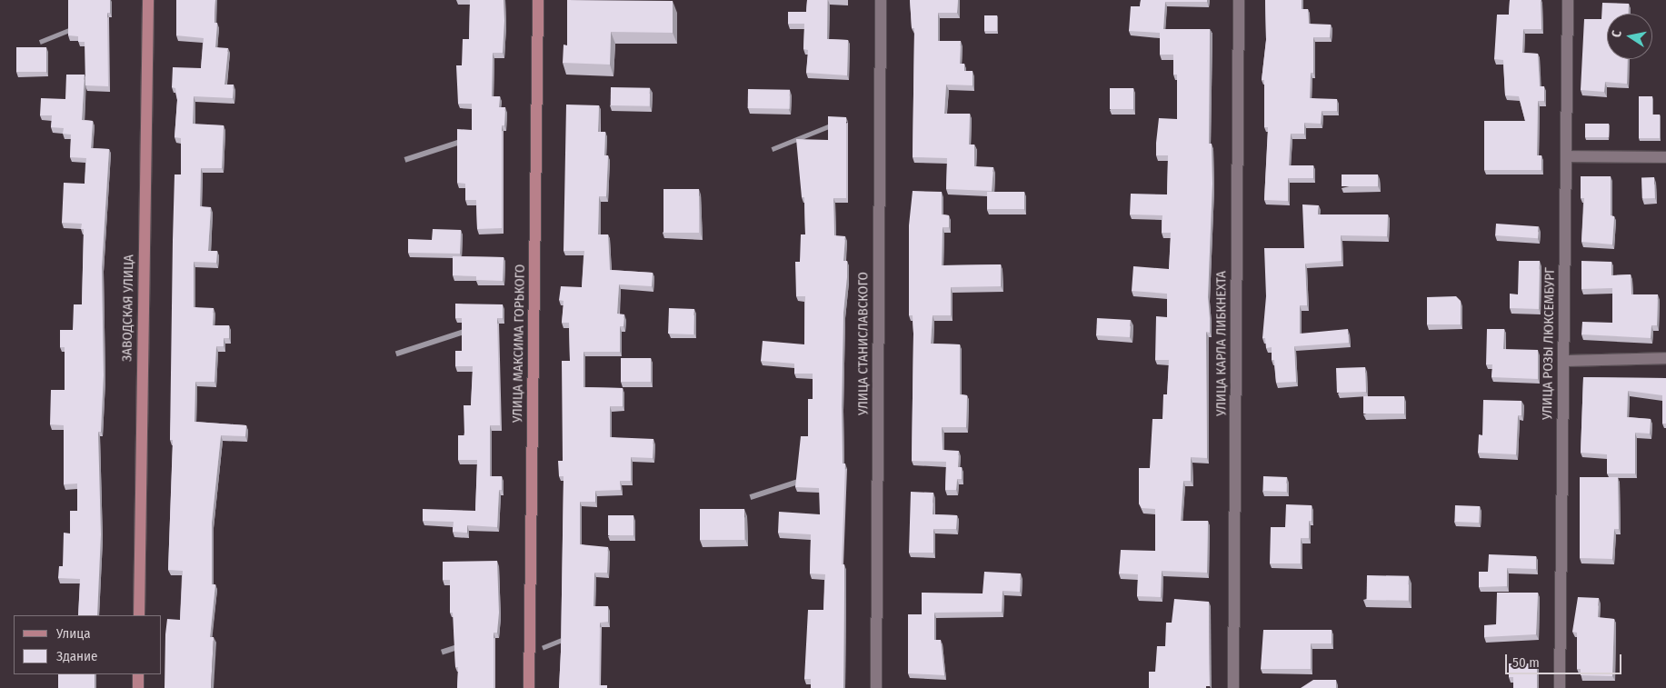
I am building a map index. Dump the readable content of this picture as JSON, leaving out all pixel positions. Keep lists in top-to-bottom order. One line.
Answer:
{"streets":{"main road":["ЗАВОДСКАЯ УЛИЦА","УЛИЦА МАКСИМА ГОРЬКОГО"],"street":["УЛИЦА СТАНИСЛАВСКОГО","УЛИЦА КАРЛА ЛИБКНЕХТА","УЛИЦА РОЗЫ ЛЮКСЕМБУРГ"]},"legend":["Улица","Здание"],"scale_bar":"50 m","north":"left"}
